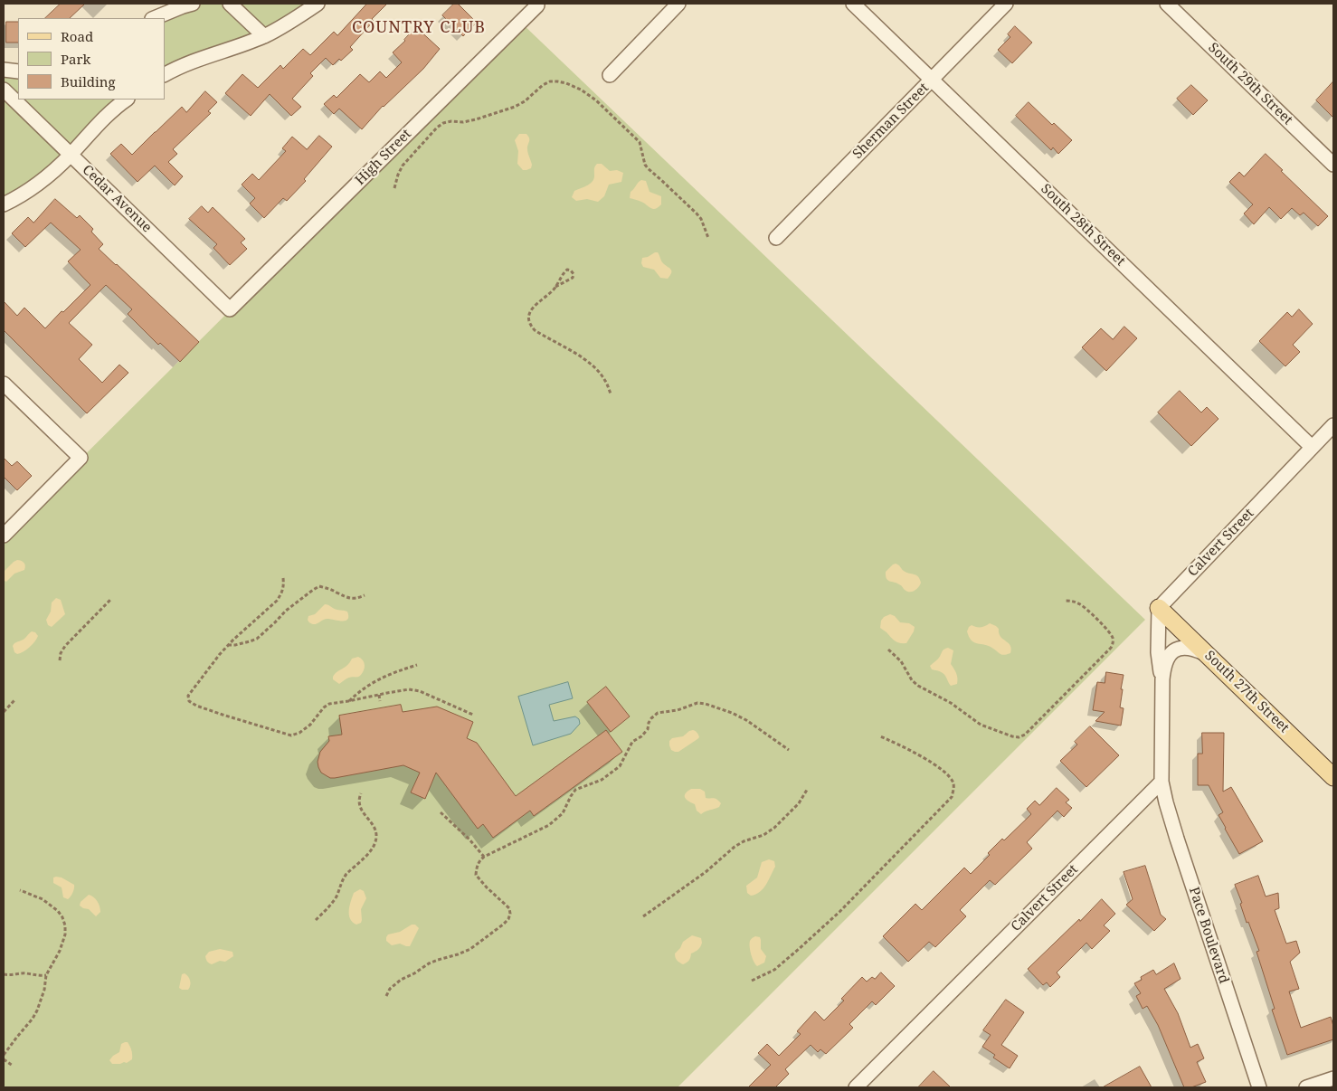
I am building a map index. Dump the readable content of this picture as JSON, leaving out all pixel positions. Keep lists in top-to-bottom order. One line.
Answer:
{"streets":{"main road":["South 27th Street"],"street":["South 29th Street","Sherman Street","High Street","Cedar Avenue","South 28th Street","Calvert Street","Pace Boulevard"]},"crossings":[["Sherman Street","South 28th Street"],["High Street","Cedar Avenue"],["South 28th Street","Calvert Street"],["Calvert Street","South 27th Street"],["Calvert Street","Pace Boulevard"]],"districts":["COUNTRY CLUB"],"legend":["Road","Park","Building"]}
